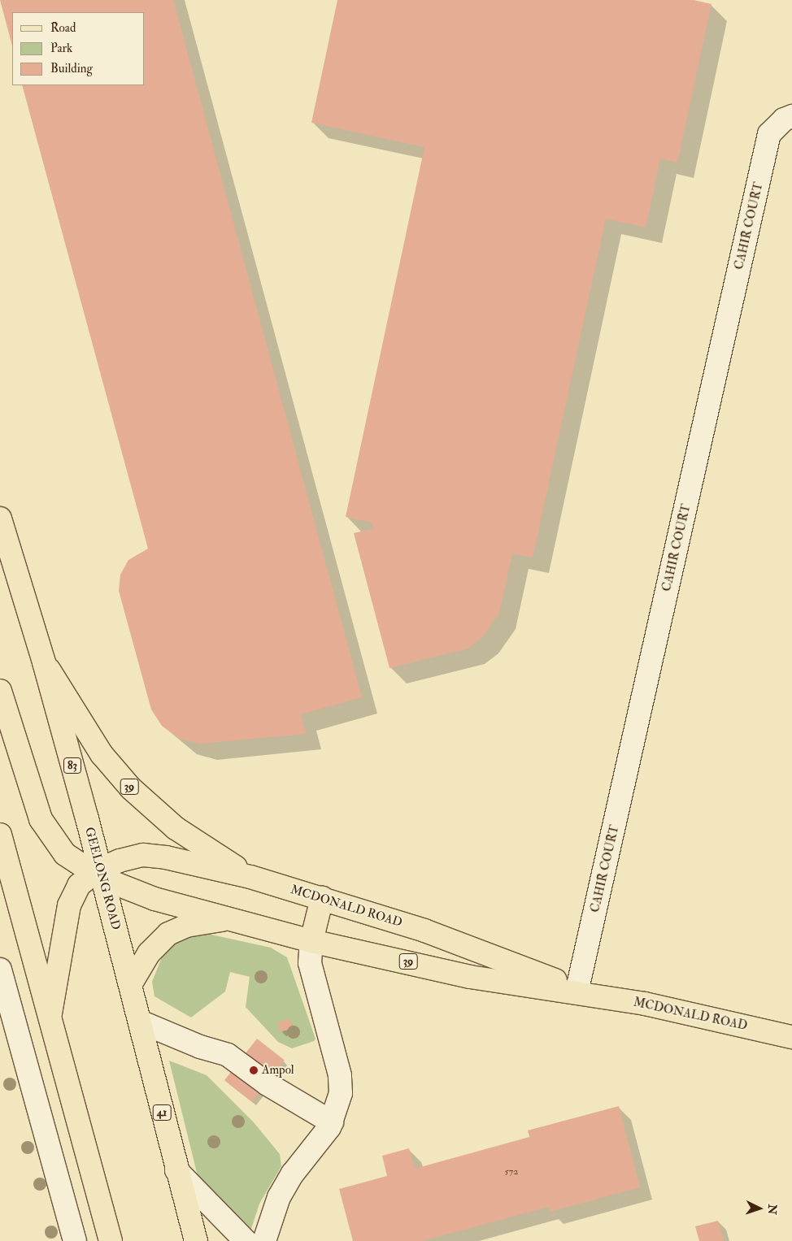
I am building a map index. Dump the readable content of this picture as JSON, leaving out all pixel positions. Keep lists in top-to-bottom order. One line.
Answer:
{"streets":{"main road":["83","39","GEELONG ROAD","MCDONALD ROAD","41"],"street":["CAHIR COURT"]},"crossings":[["CAHIR COURT","MCDONALD ROAD"],["39","GEELONG ROAD"],["39","MCDONALD ROAD"],["GEELONG ROAD","MCDONALD ROAD"]],"places":["Ampol"],"house_numbers":["572"],"legend":["Road","Park","Building"],"north":"right"}
